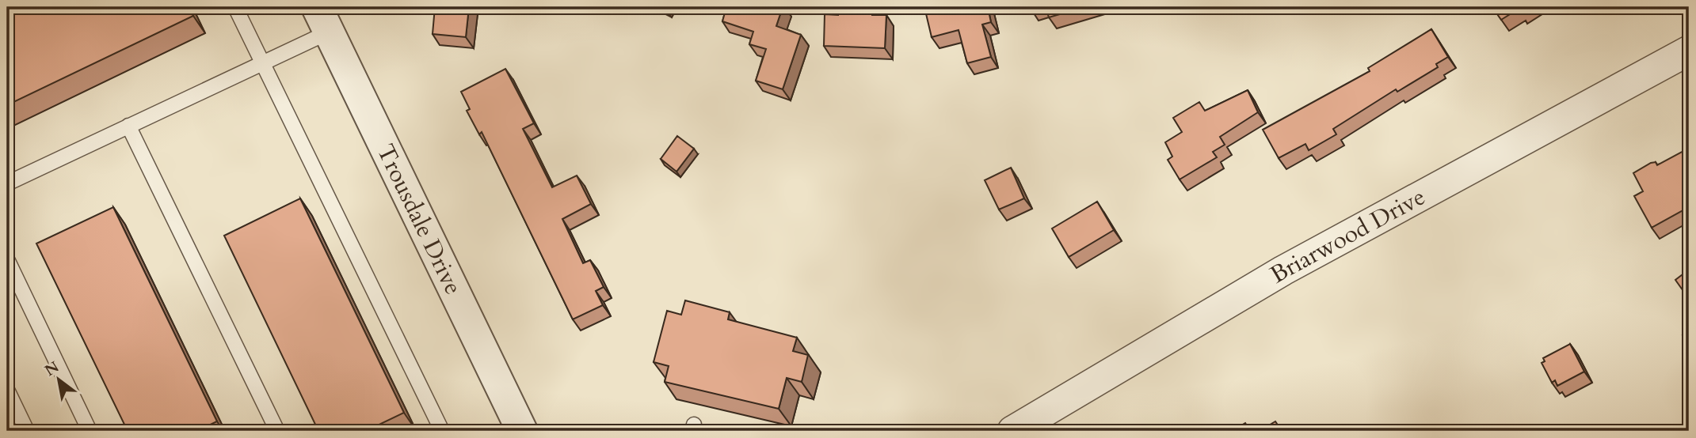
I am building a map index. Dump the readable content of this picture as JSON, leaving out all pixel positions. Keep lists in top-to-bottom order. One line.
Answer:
{"streets":{"street":["Trousdale Drive","Briarwood Drive"]},"north":"top left"}
